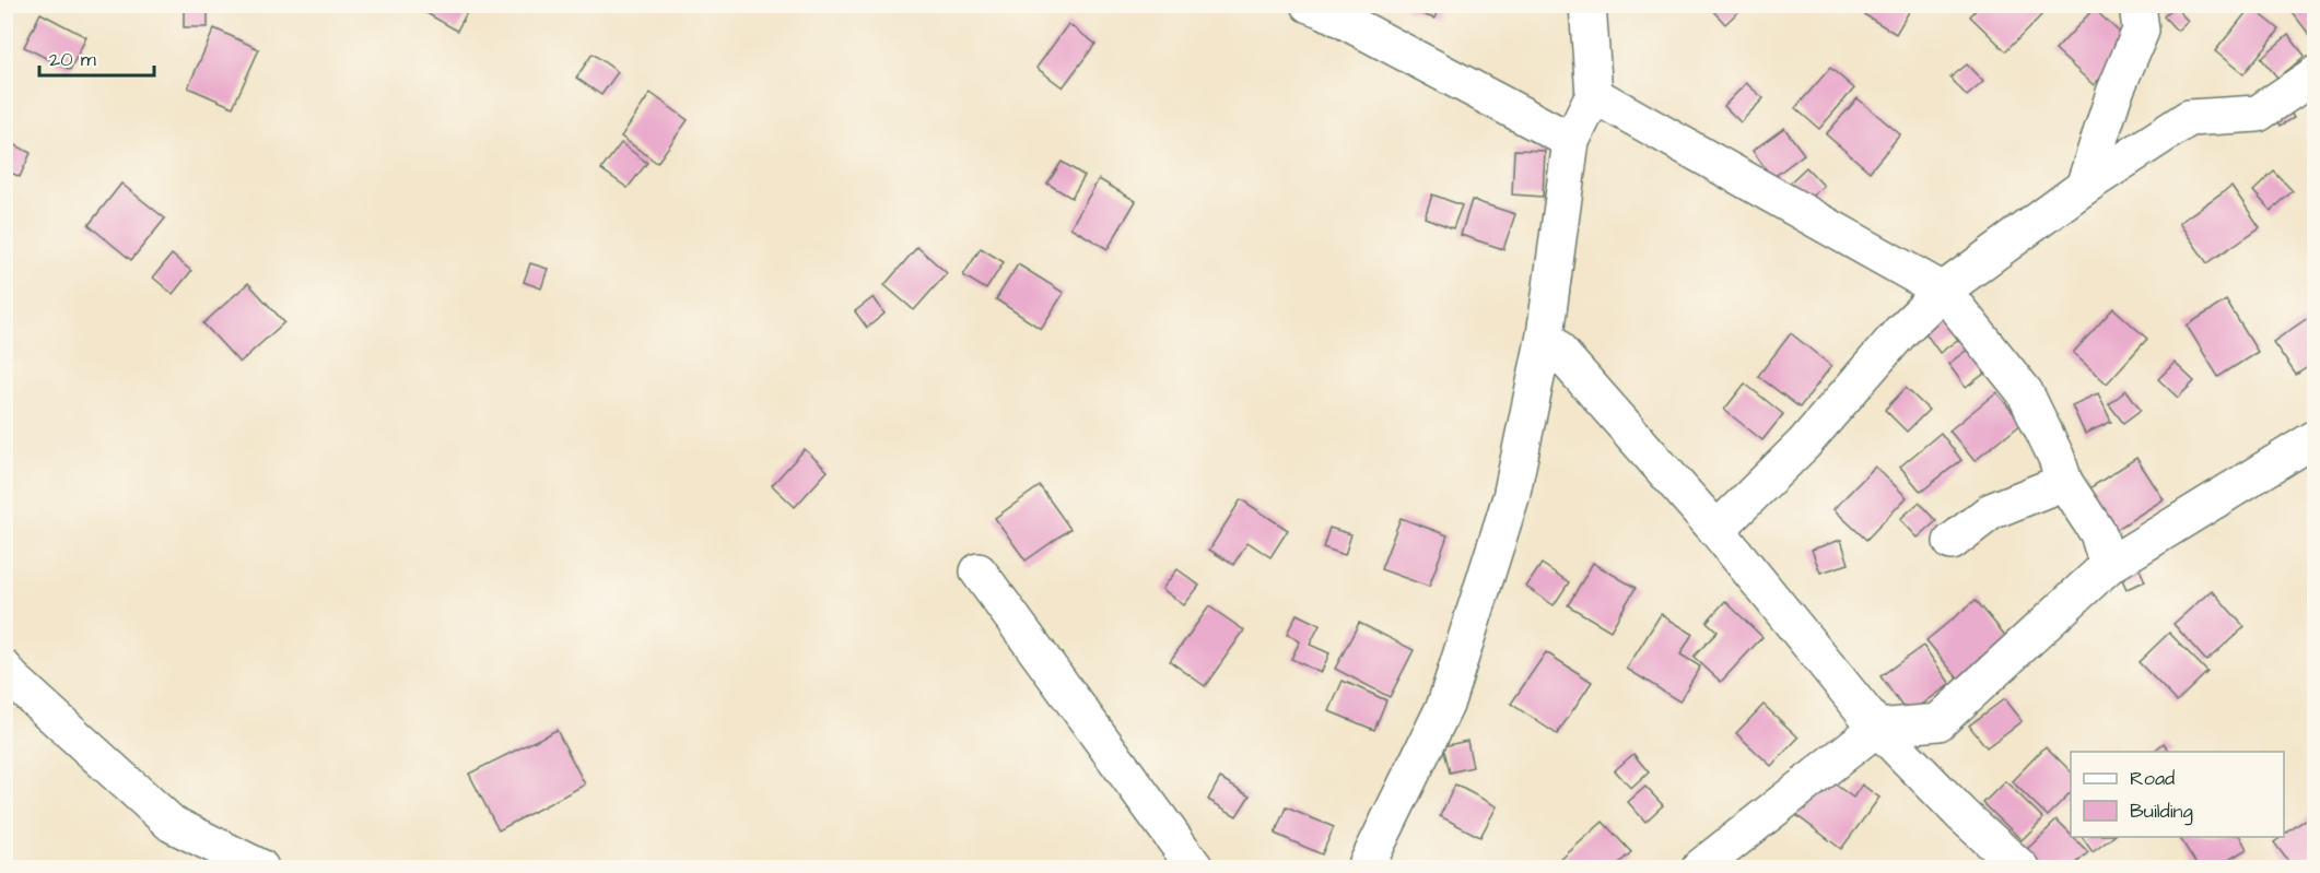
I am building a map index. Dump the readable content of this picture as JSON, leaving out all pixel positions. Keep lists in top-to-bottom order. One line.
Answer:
{"legend":["Road","Building"],"scale_bar":"20 m"}
